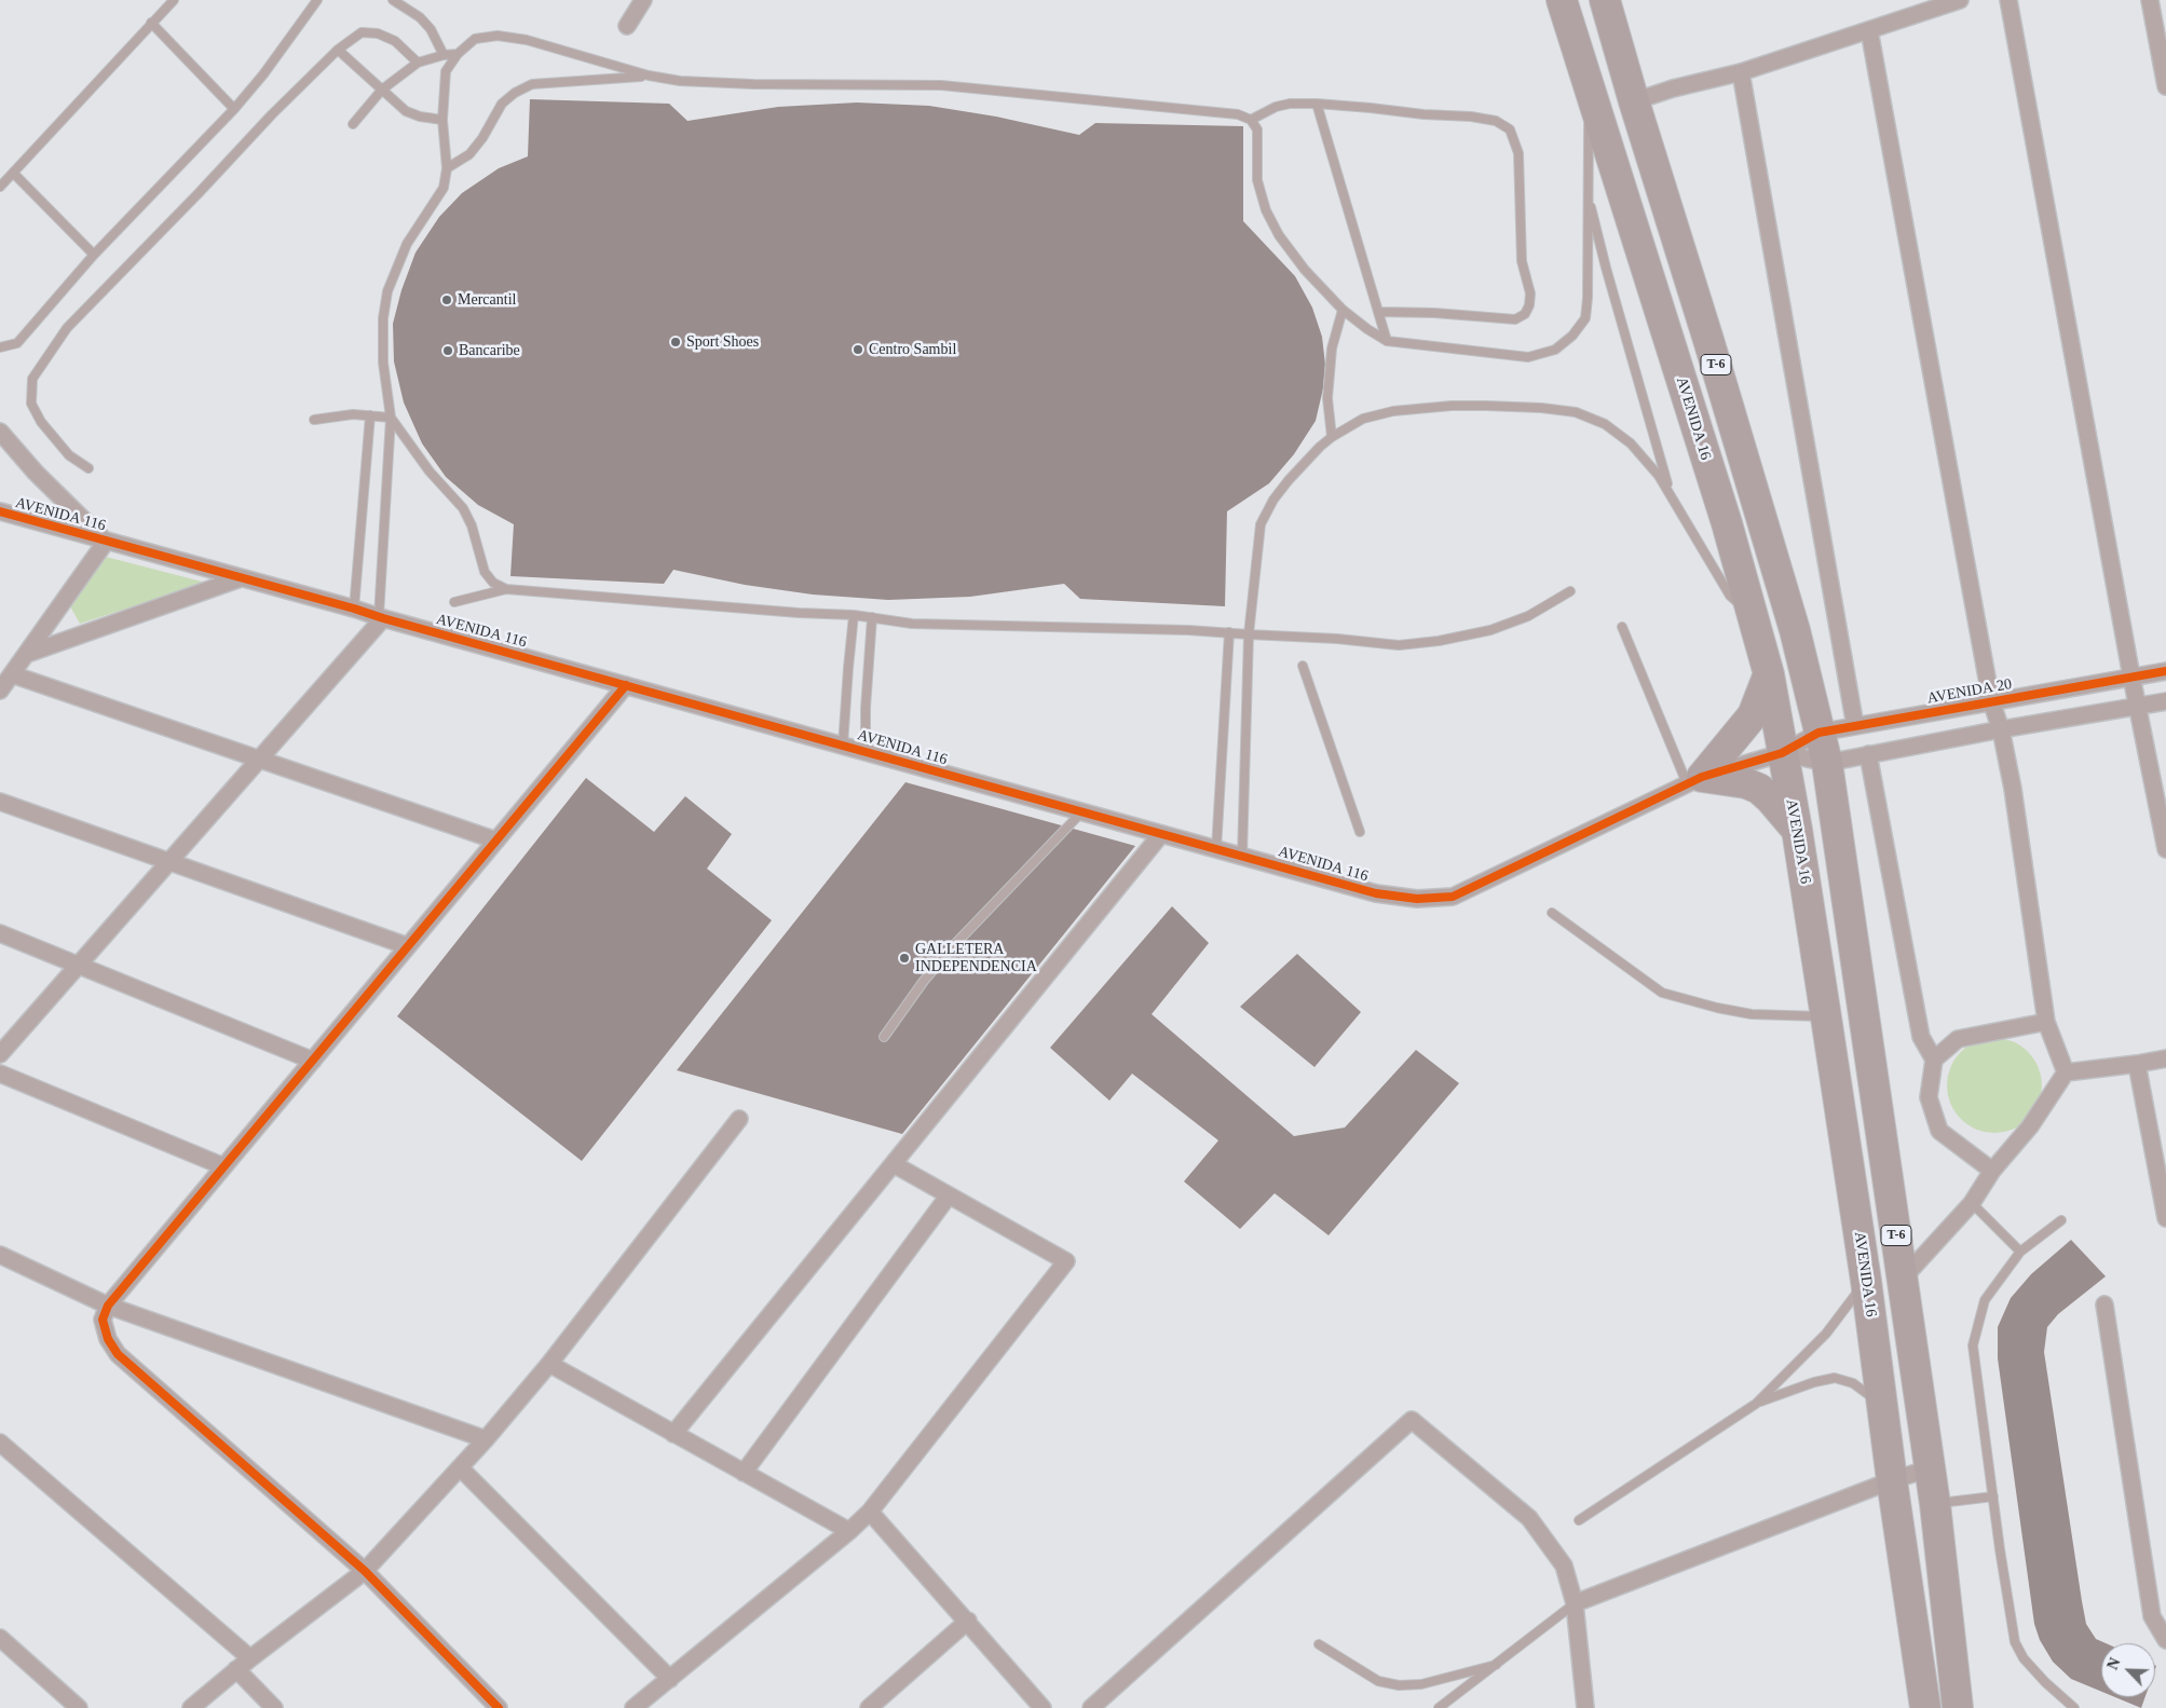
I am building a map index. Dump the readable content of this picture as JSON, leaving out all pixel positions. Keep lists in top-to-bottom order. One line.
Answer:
{"streets":{"highway":["T-6","AVENIDA 16"],"street":["AVENIDA 116","AVENIDA 20"]},"crossings":[["T-6","AVENIDA 20"],["AVENIDA 16","AVENIDA 116"],["AVENIDA 16","AVENIDA 20"],["AVENIDA 116","AVENIDA 20"]],"places":["Mercantil","Sport Shoes","Centro Sambil","Bancaribe","GALLETERA INDEPENDENCIA"],"north":"top left"}
